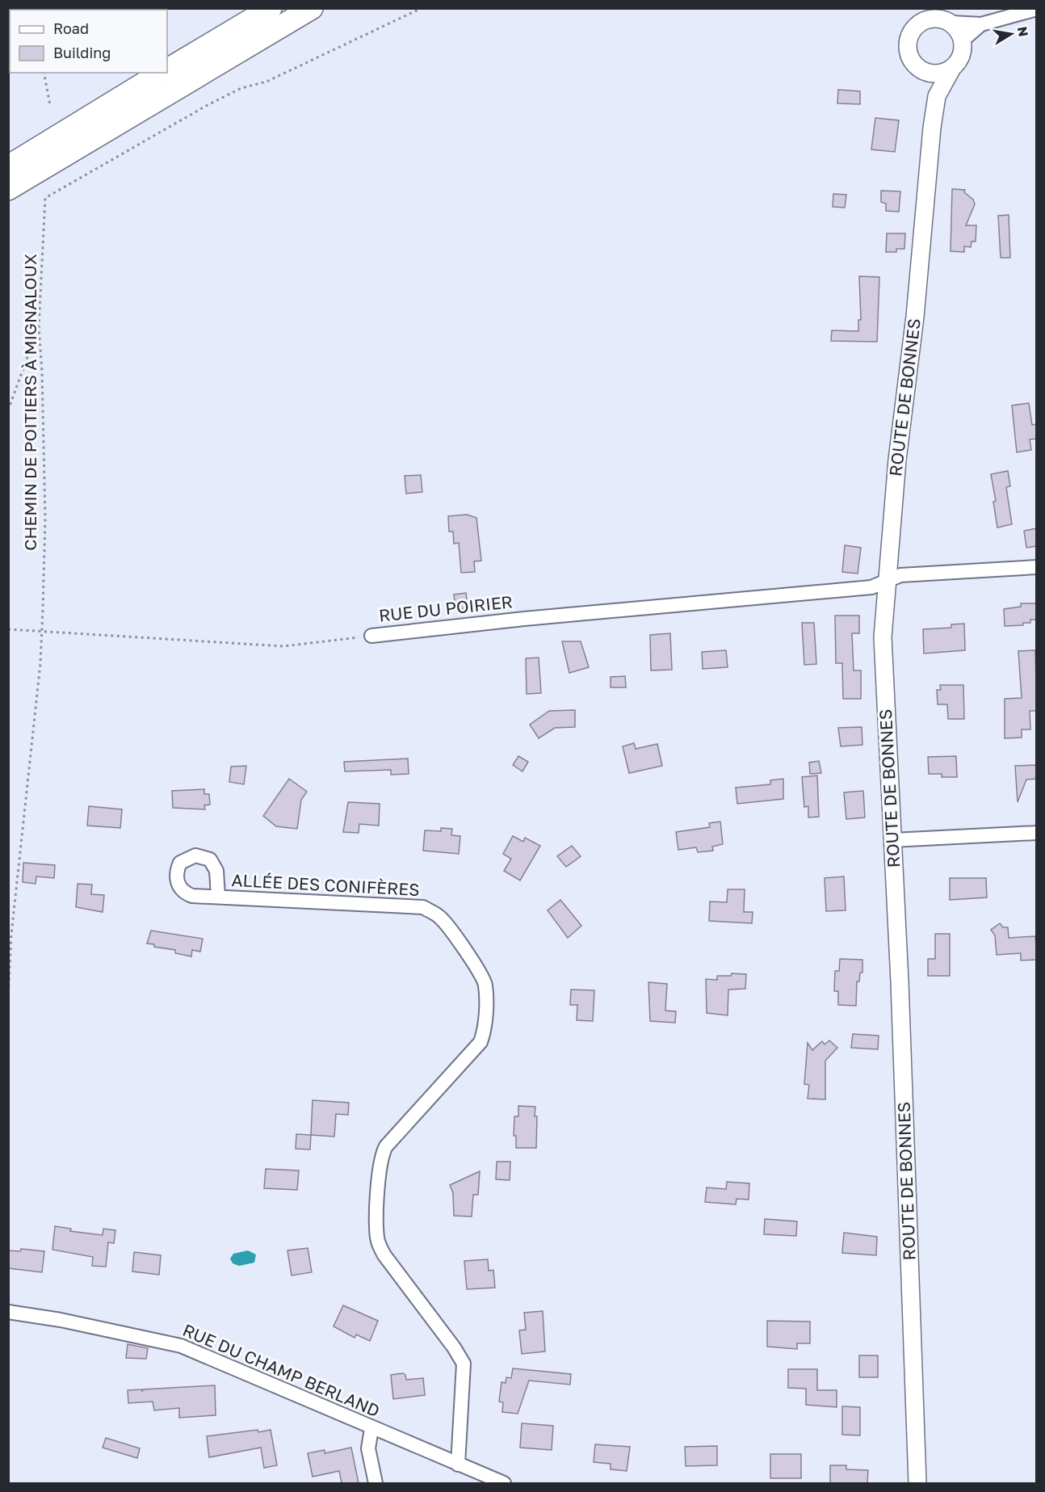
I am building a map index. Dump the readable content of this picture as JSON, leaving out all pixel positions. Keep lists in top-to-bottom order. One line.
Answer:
{"streets":{"street":["ROUTE DE BONNES","RUE DU POIRIER","ALLÉE DES CONIFÈRES","RUE DU CHAMP BERLAND"],"path":["CHEMIN DE POITIERS À MIGNALOUX"]},"crossings":[["ROUTE DE BONNES","RUE DU POIRIER"],["CHEMIN DE POITIERS À MIGNALOUX","RUE DU POIRIER"],["ALLÉE DES CONIFÈRES","RUE DU CHAMP BERLAND"]],"legend":["Road","Building"],"north":"right"}
